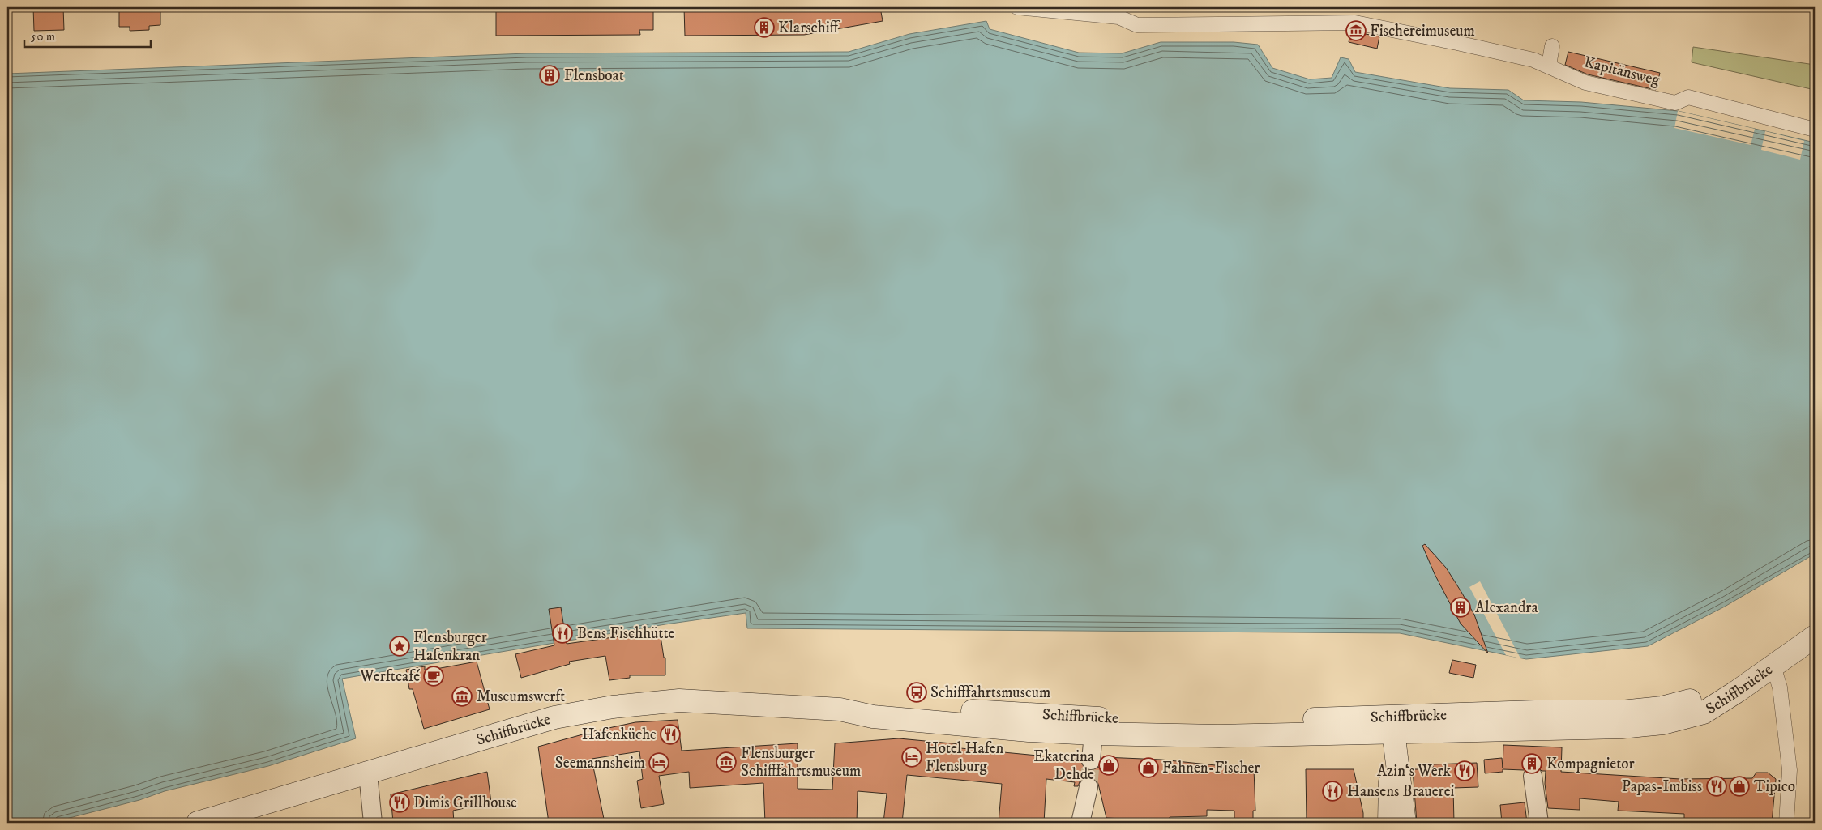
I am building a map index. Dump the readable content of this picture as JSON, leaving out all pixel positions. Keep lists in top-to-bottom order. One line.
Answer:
{"streets":{"main road":["Schiffbrücke"],"street":["Kapitänsweg"]},"places":{"building":["Klarschiff","Flensboat","Alexandra","Kompagnietor"],"museum":["Fischereimuseum","Museumswerft","Flensburger Schifffahrtsmuseum"],"restaurant":["Bens Fischhütte","Hafenküche","Azin‘s Werk","Papas-Imbiss","Hansens Brauerei","Dimis Grillhouse"],"place":["Flensburger Hafenkran"],"cafe":["Werftcafé"],"bus stop":["Schifffahrtsmuseum"],"hotel":["Hotel Hafen Flensburg","Seemannsheim"],"shop":["Ekaterina Dehde","Fahnen-Fischer","Tipico"]},"scale_bar":"50 m"}
